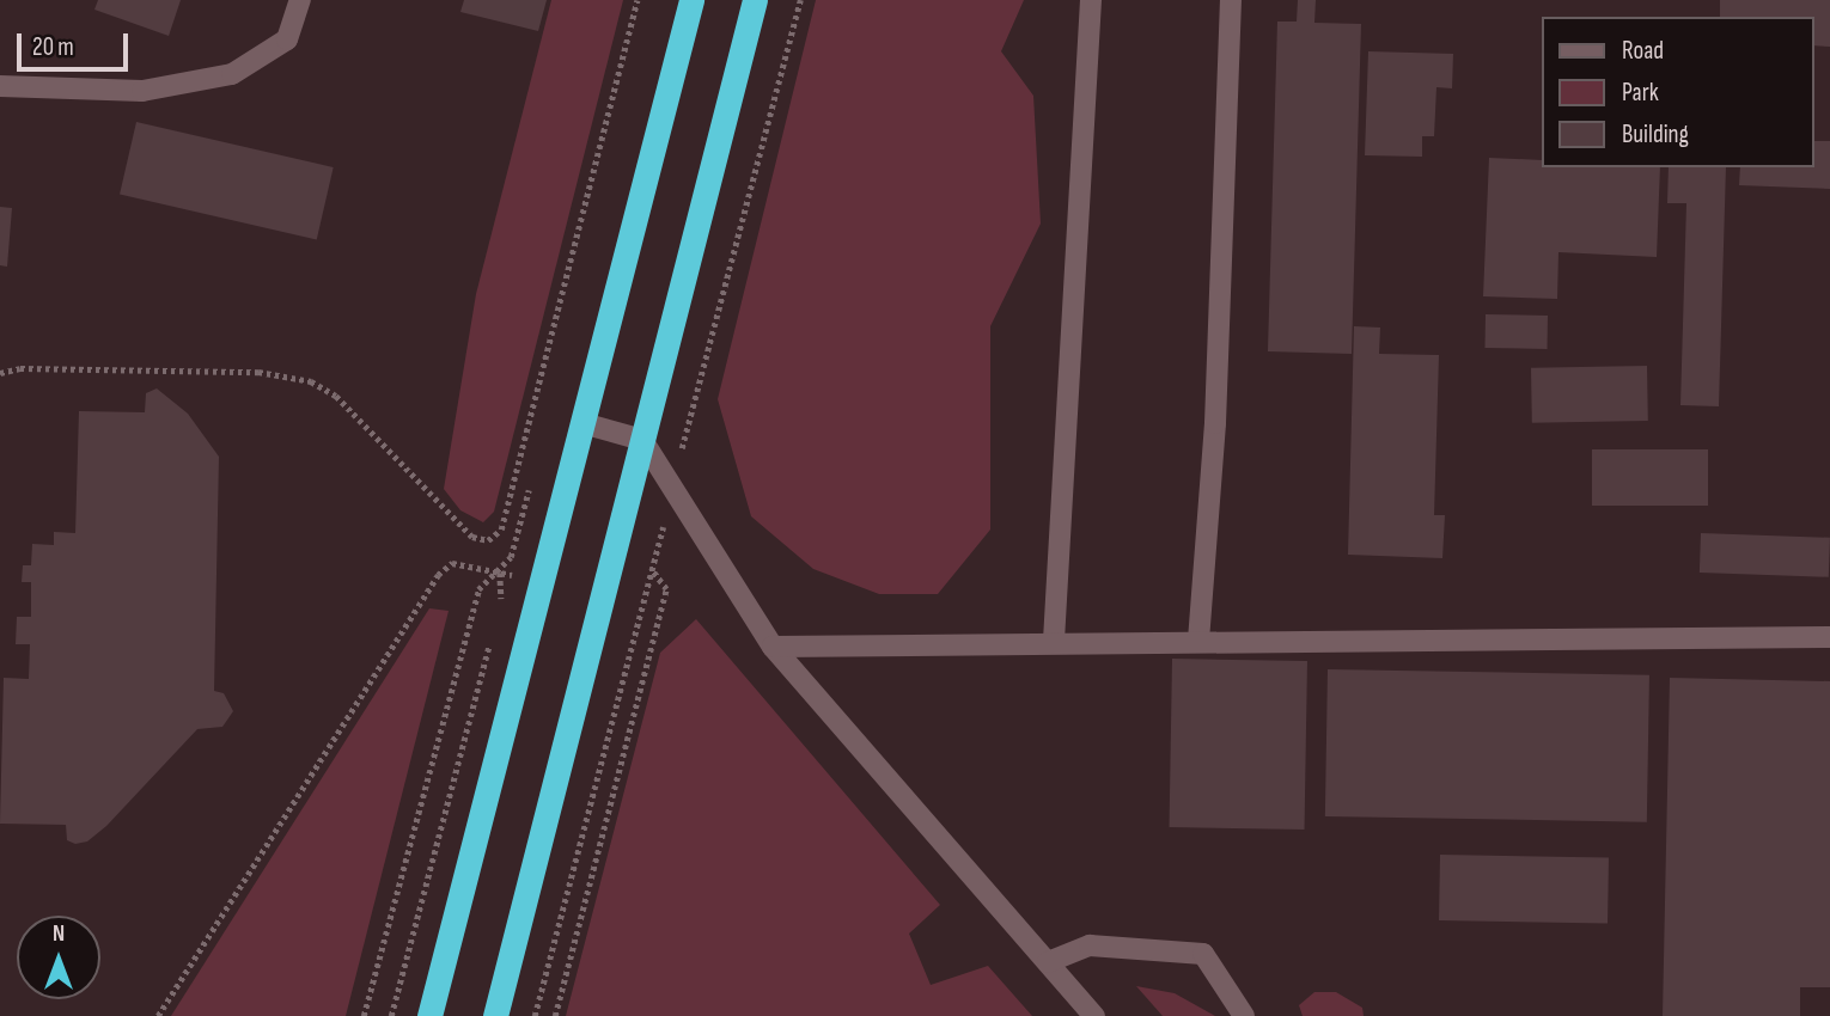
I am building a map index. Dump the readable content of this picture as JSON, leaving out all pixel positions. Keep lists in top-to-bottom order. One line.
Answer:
{"legend":["Road","Park","Building"],"scale_bar":"20 m","north":"top"}
